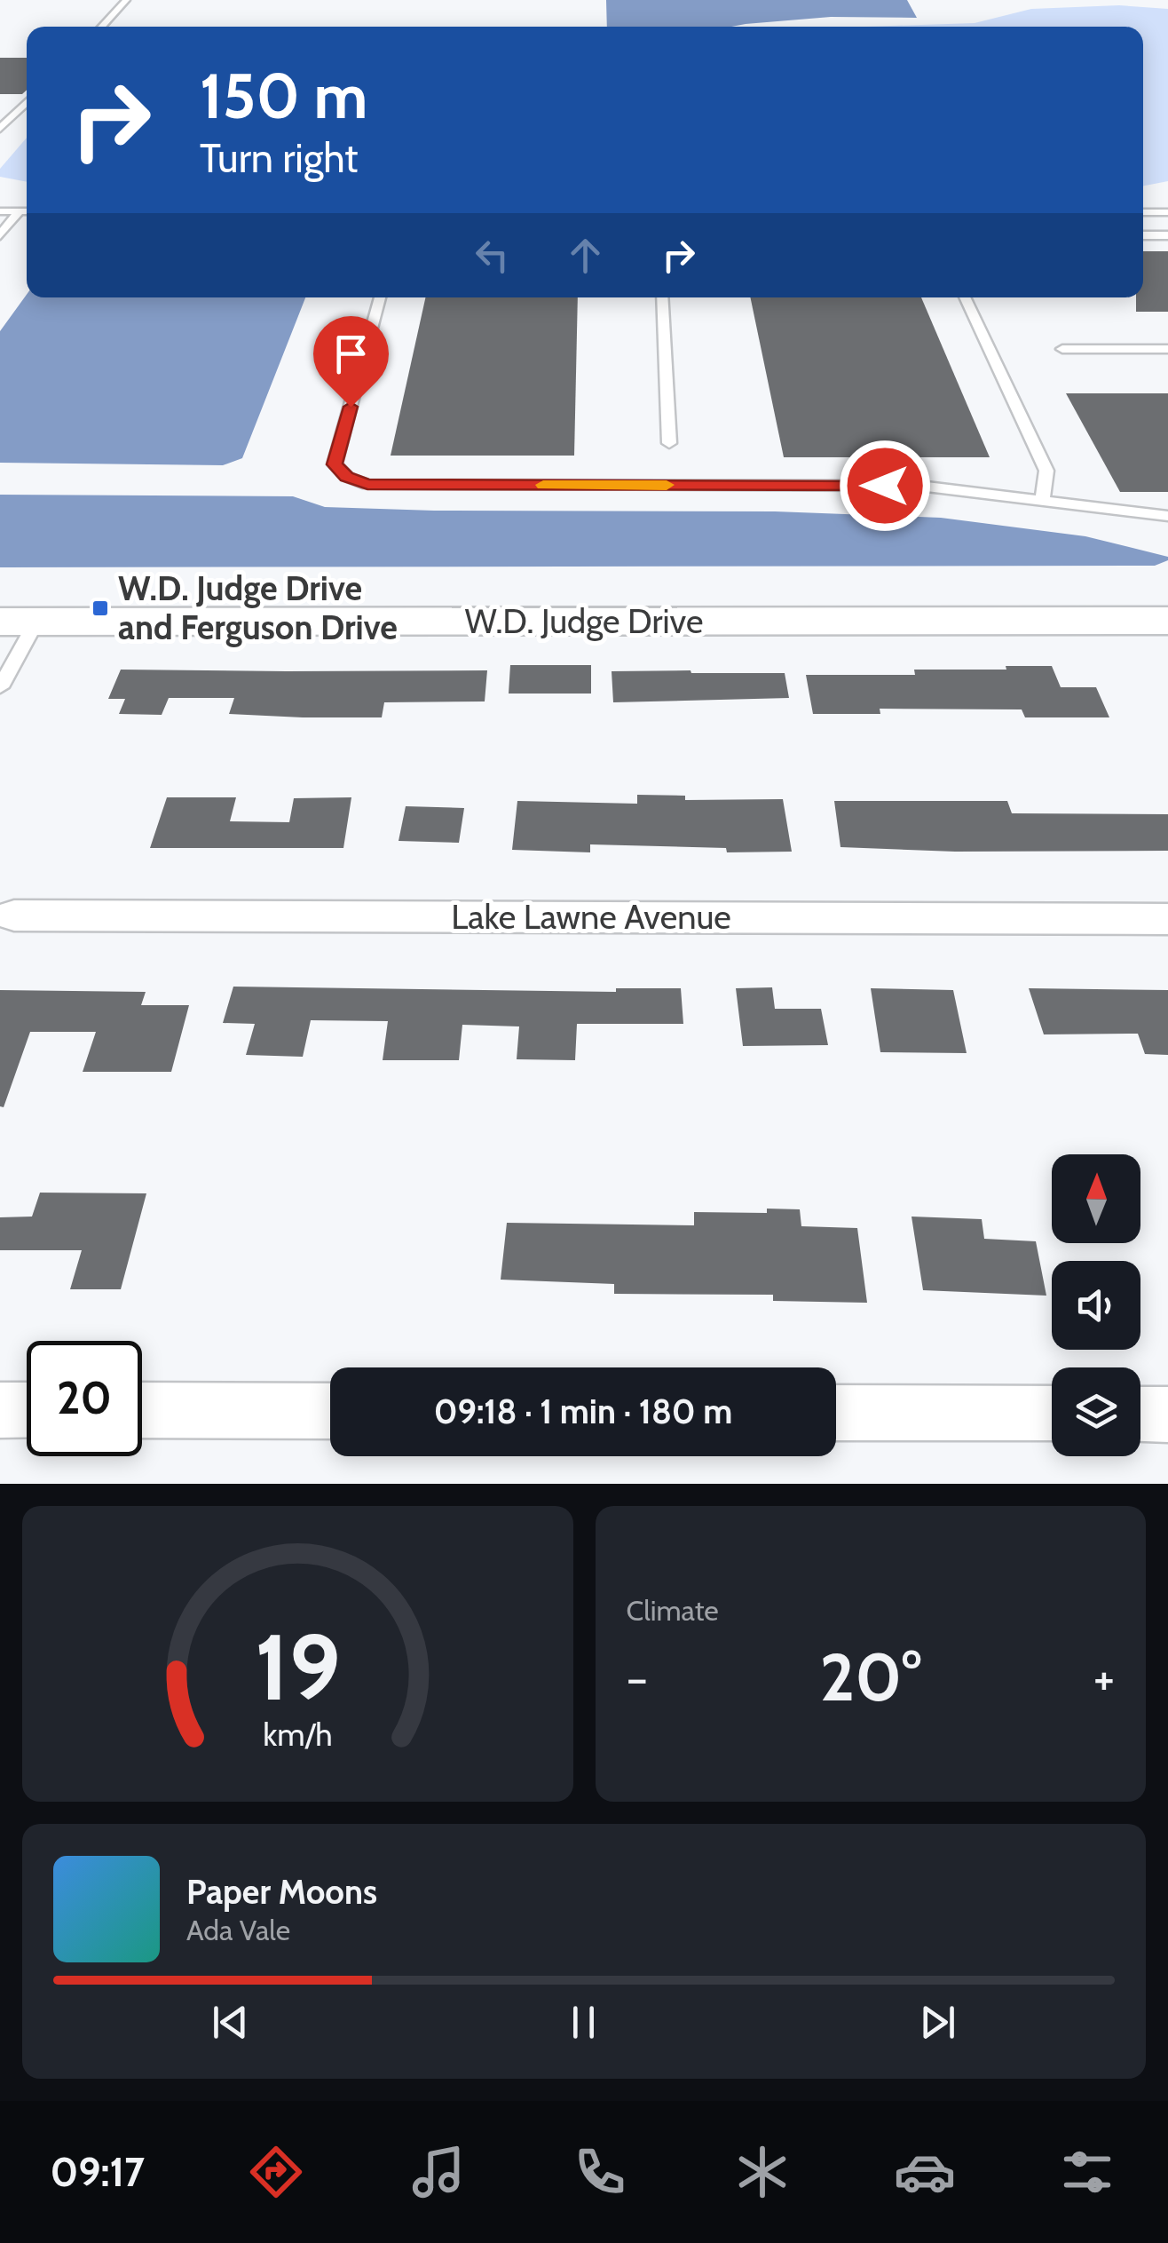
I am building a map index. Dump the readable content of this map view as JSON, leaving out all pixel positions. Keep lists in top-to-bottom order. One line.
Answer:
{"streets":{"street":["W.D. Judge Drive","Lake Lawne Avenue"]},"places":{"transit":["W.D. Judge Drive and Ferguson Drive"]},"north":"top","page":{"turn":["150 m","Turn right"],"limit":"20","trip":"09:18 · 1 min · 180 m","tile":"Climate","heat":["−","20°","+"],"song":["Paper Moons","Ada Vale"],"tabs":"09:17","gauge":["19","km/h"]}}
